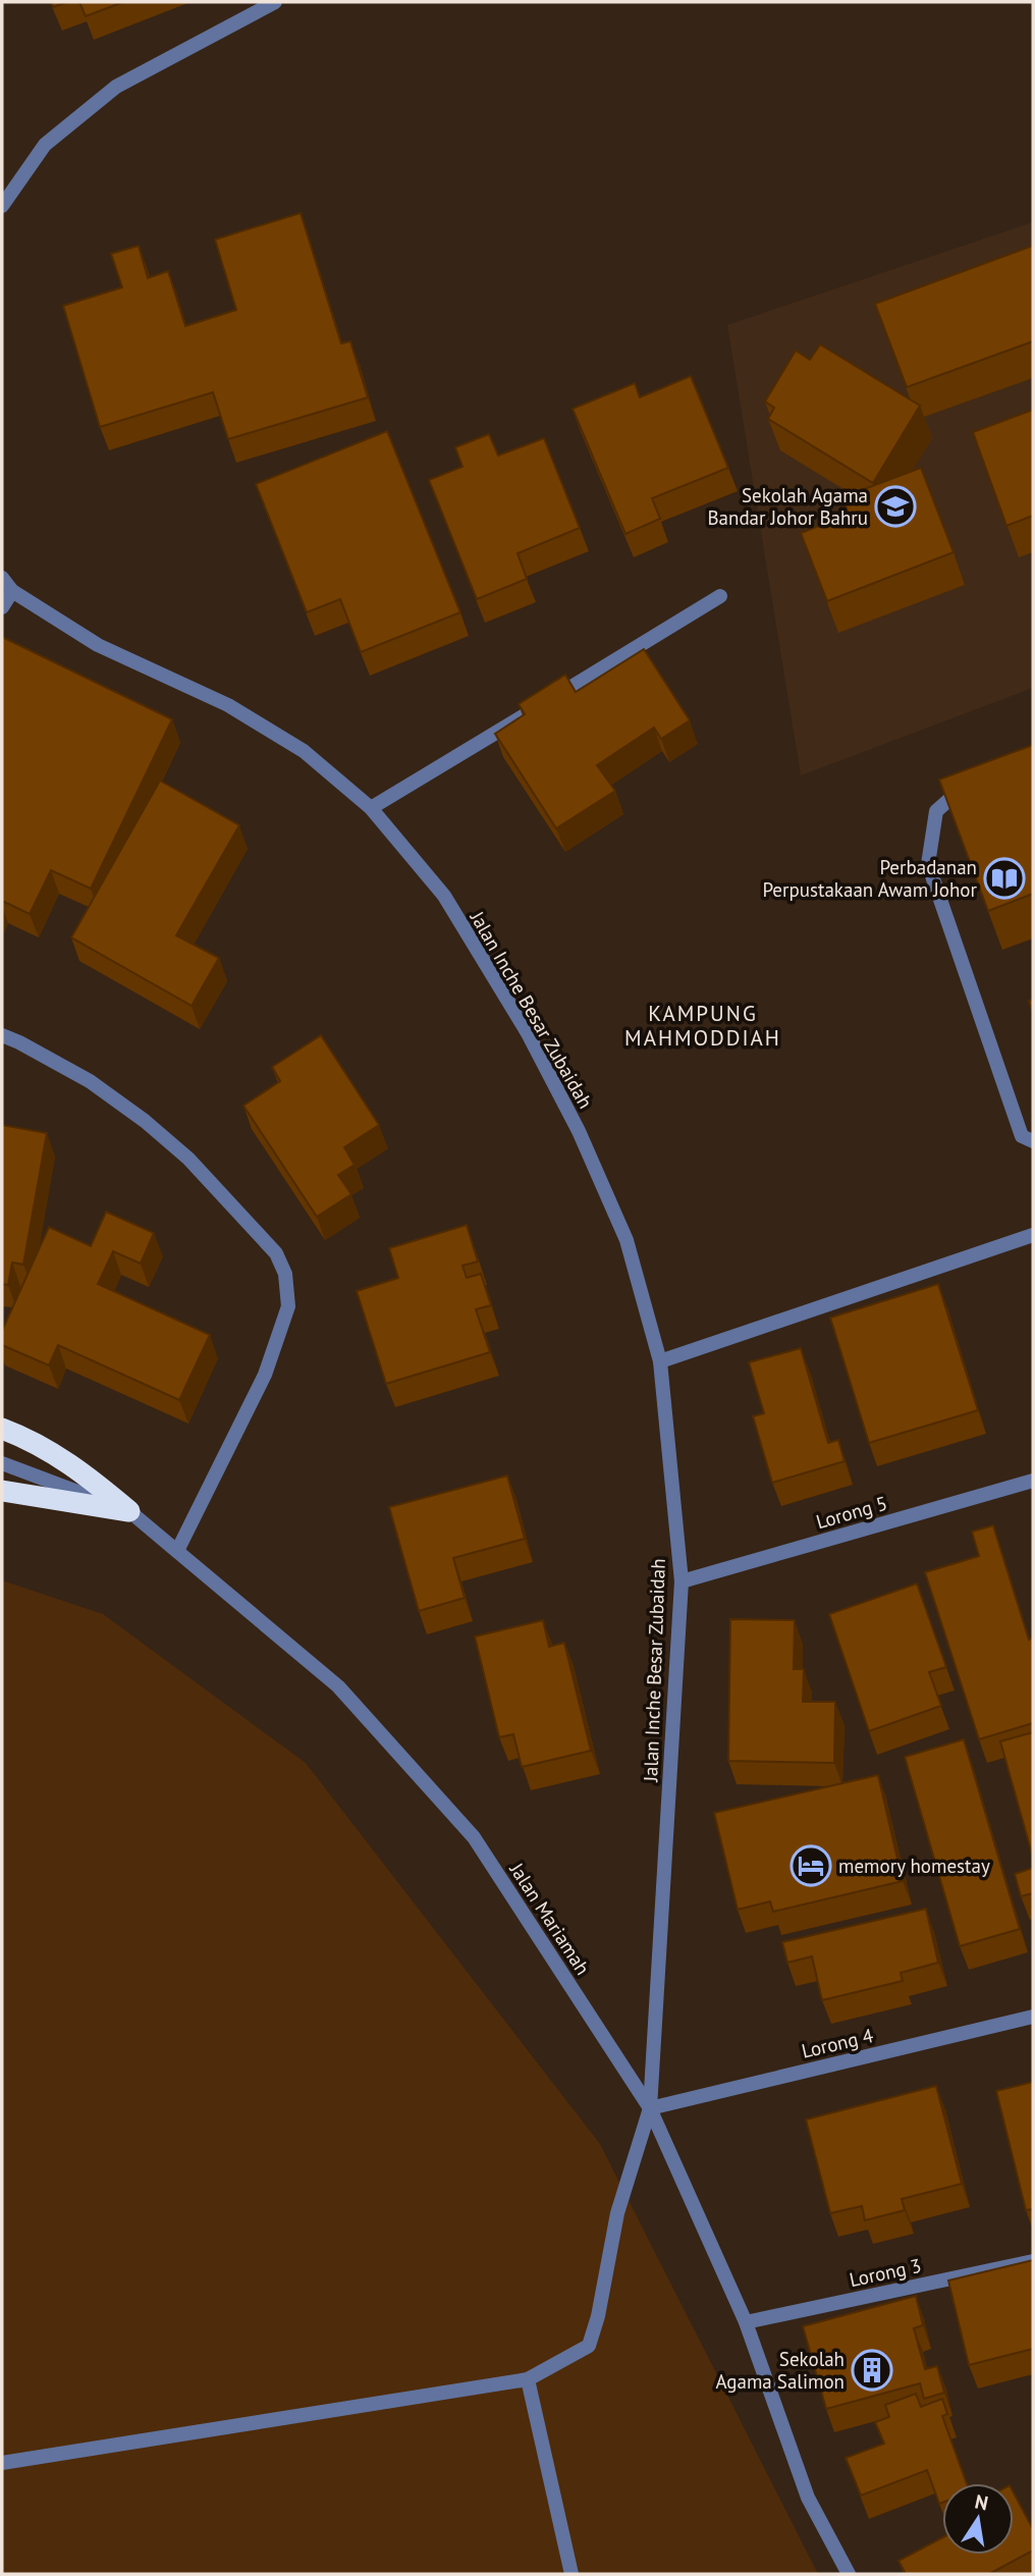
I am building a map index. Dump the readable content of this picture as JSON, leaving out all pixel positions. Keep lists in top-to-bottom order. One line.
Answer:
{"streets":{"street":["Jalan Inche Besar Zubaidah","Lorong 5","Jalan Mariamah","Lorong 4","Lorong 3"]},"crossings":[["Jalan Inche Besar Zubaidah","Lorong 5"],["Jalan Inche Besar Zubaidah","Jalan Mariamah"],["Jalan Inche Besar Zubaidah","Lorong 4"],["Jalan Mariamah","Lorong 4"],["Jalan Mariamah","Lorong 3"]],"districts":["KAMPUNG MAHMODDIAH"],"places":{"school or university":["Sekolah Agama Bandar Johor Bahru"],"library":["Perbadanan Perpustakaan Awam Johor"],"hotel":["memory homestay"],"building":["Sekolah Agama Salimon"]},"north":"top"}
